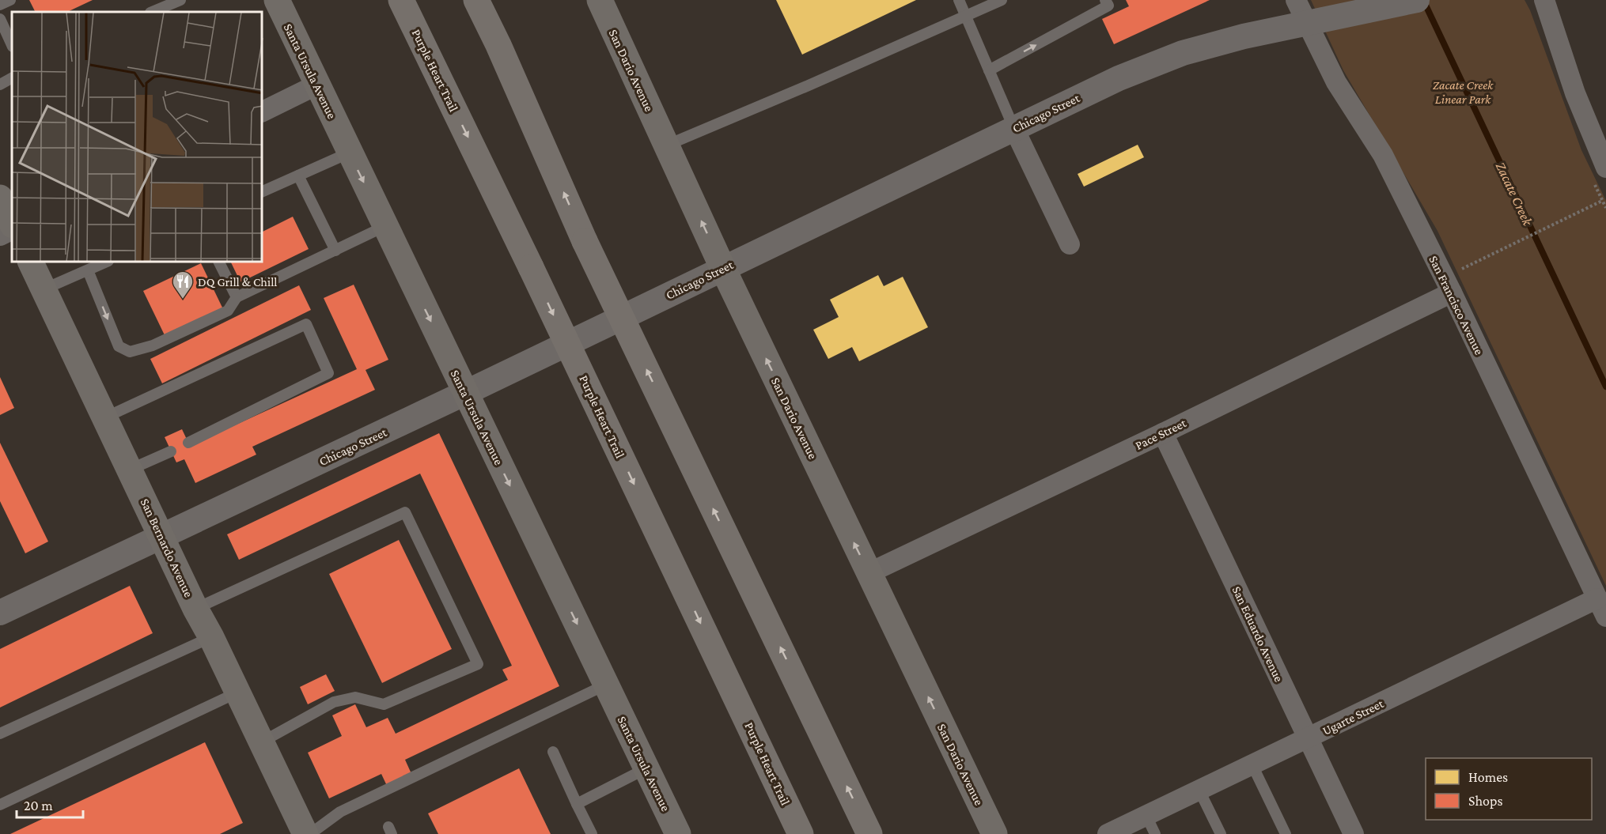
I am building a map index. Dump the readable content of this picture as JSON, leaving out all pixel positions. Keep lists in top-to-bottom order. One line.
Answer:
{"streets":{"highway":["Purple Heart Trail"],"main road":["San Dario Avenue","Santa Ursula Avenue","San Bernardo Avenue"],"street":["Chicago Street","San Francisco Avenue","Pace Street","San Eduardo Avenue","Ugarte Street"]},"crossings":[["San Dario Avenue","Chicago Street"],["San Dario Avenue","Pace Street"],["Santa Ursula Avenue","Chicago Street"],["Chicago Street","San Francisco Avenue"],["Chicago Street","San Bernardo Avenue"],["San Francisco Avenue","Pace Street"],["San Francisco Avenue","Ugarte Street"],["Pace Street","San Eduardo Avenue"],["San Eduardo Avenue","Ugarte Street"]],"one_way":["San Dario Avenue","Santa Ursula Avenue"],"water":["Zacate Creek"],"parks":["Zacate Creek Linear Park"],"places":{"restaurant":["DQ Grill & Chill"]},"legend":["Homes","Shops"],"scale_bar":"20 m"}
